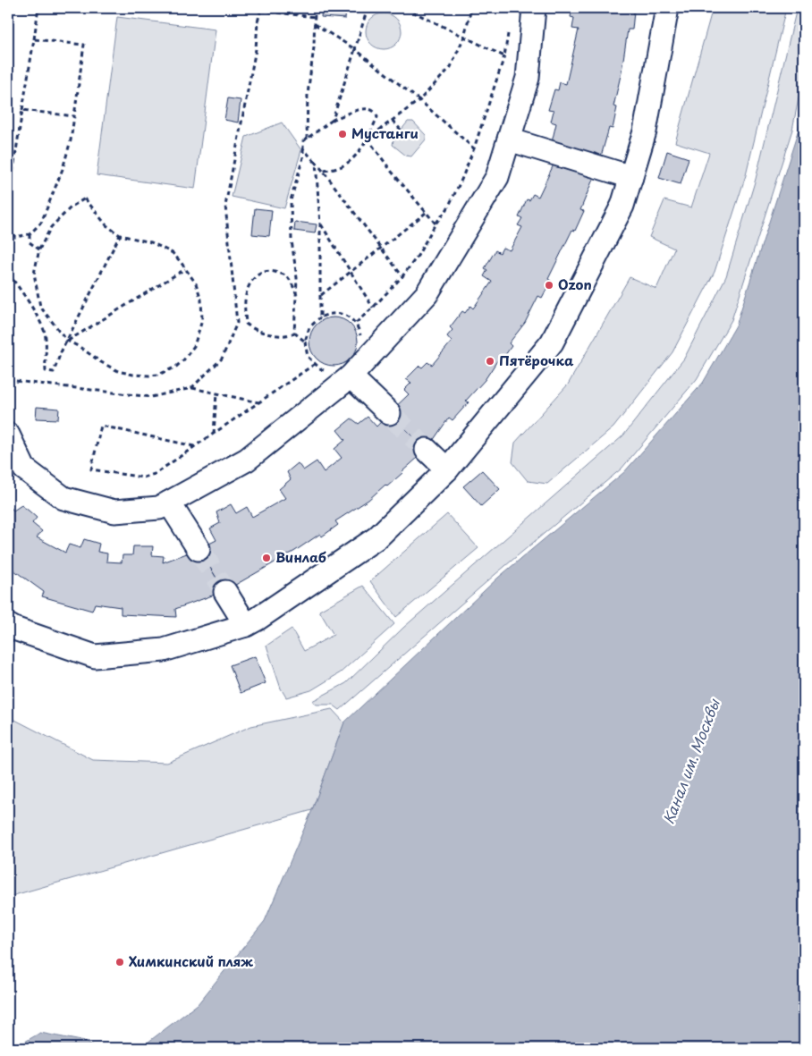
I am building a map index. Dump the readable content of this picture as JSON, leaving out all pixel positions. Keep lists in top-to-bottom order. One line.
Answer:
{"water":["Канал им. Москвы"],"places":["Мустанги","Ozon","Пятёрочка","Винлаб","Химкинский пляж"]}
